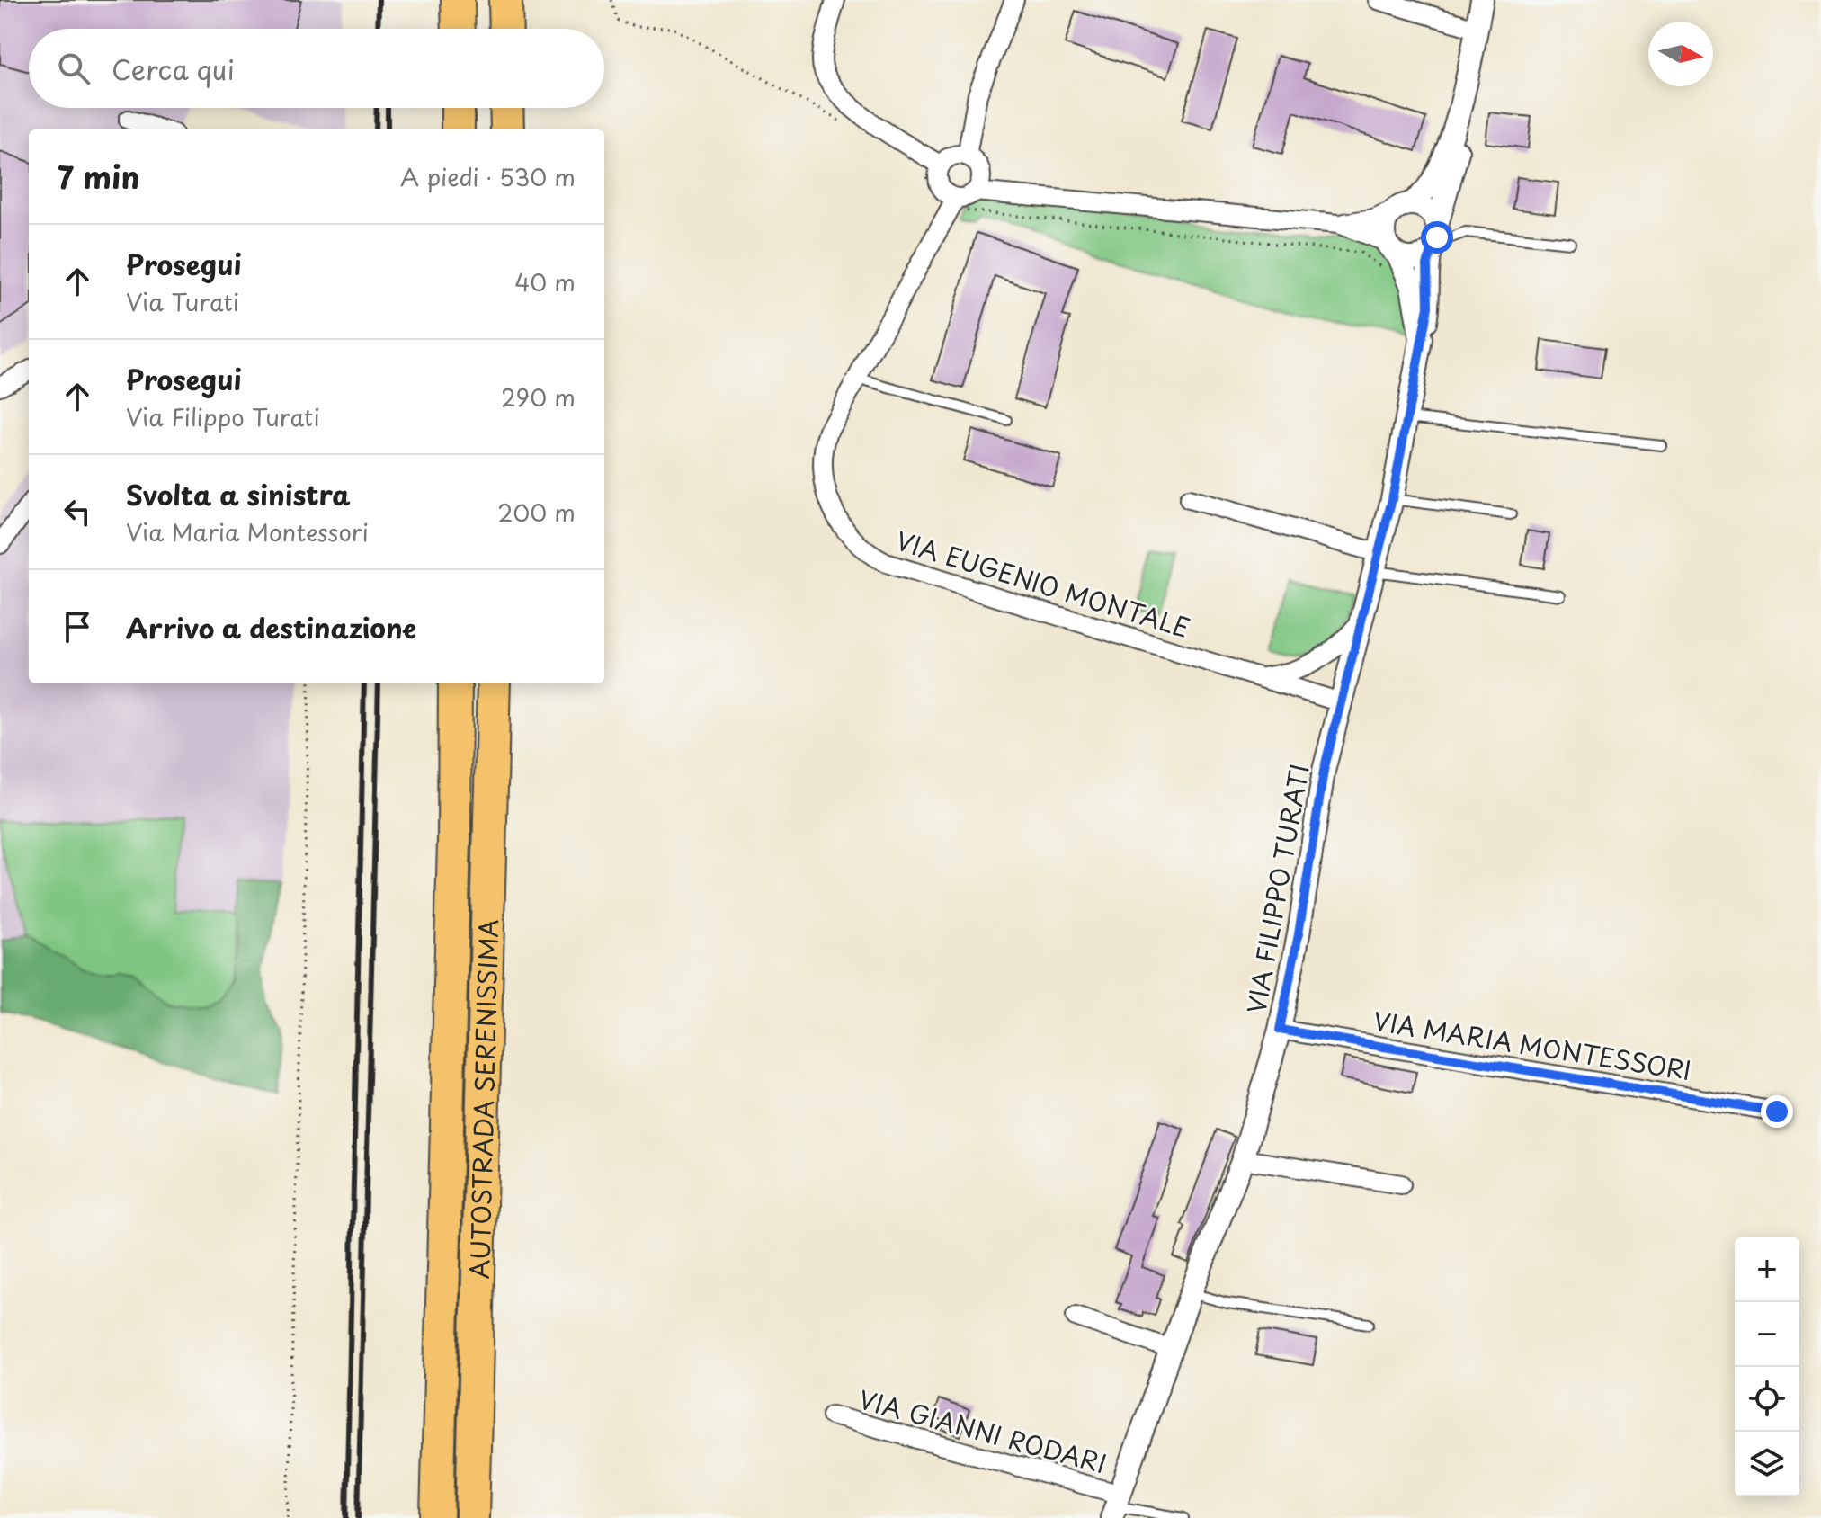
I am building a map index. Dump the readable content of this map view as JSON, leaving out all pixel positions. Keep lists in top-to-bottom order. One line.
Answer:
{"streets":{"highway":["AUTOSTRADA SERENISSIMA"],"street":["VIA EUGENIO MONTALE","VIA FILIPPO TURATI","VIA MARIA MONTESSORI","VIA GIANNI RODARI"]},"crossings":[["VIA EUGENIO MONTALE","VIA FILIPPO TURATI"],["VIA FILIPPO TURATI","VIA MARIA MONTESSORI"],["VIA FILIPPO TURATI","VIA GIANNI RODARI"]],"north":"right","page":{"search":"Cerca qui","heading":["7 min","A piedi · 530 m"],"list":[["Prosegui","Via Turati","40 m"],["Prosegui","Via Filippo Turati","290 m"],["Svolta a sinistra","Via Maria Montessori","200 m"],"Arrivo a destinazione"],"map_buttons":["+","−"]}}
